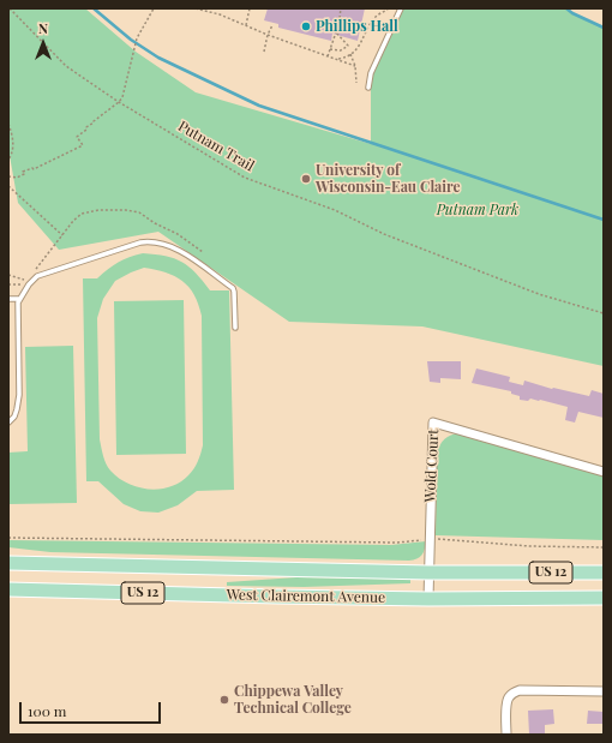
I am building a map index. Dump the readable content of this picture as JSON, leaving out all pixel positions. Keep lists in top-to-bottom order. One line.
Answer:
{"streets":{"main road":["US 12","West Clairemont Avenue"],"street":["Wold Court"],"path":["Putnam Trail"]},"crossings":[["Wold Court","West Clairemont Avenue"]],"parks":["Putnam Park"],"places":["Phillips Hall","University of Wisconsin-Eau Claire","Chippewa Valley Technical College"],"scale_bar":"100 m","north":"top"}
